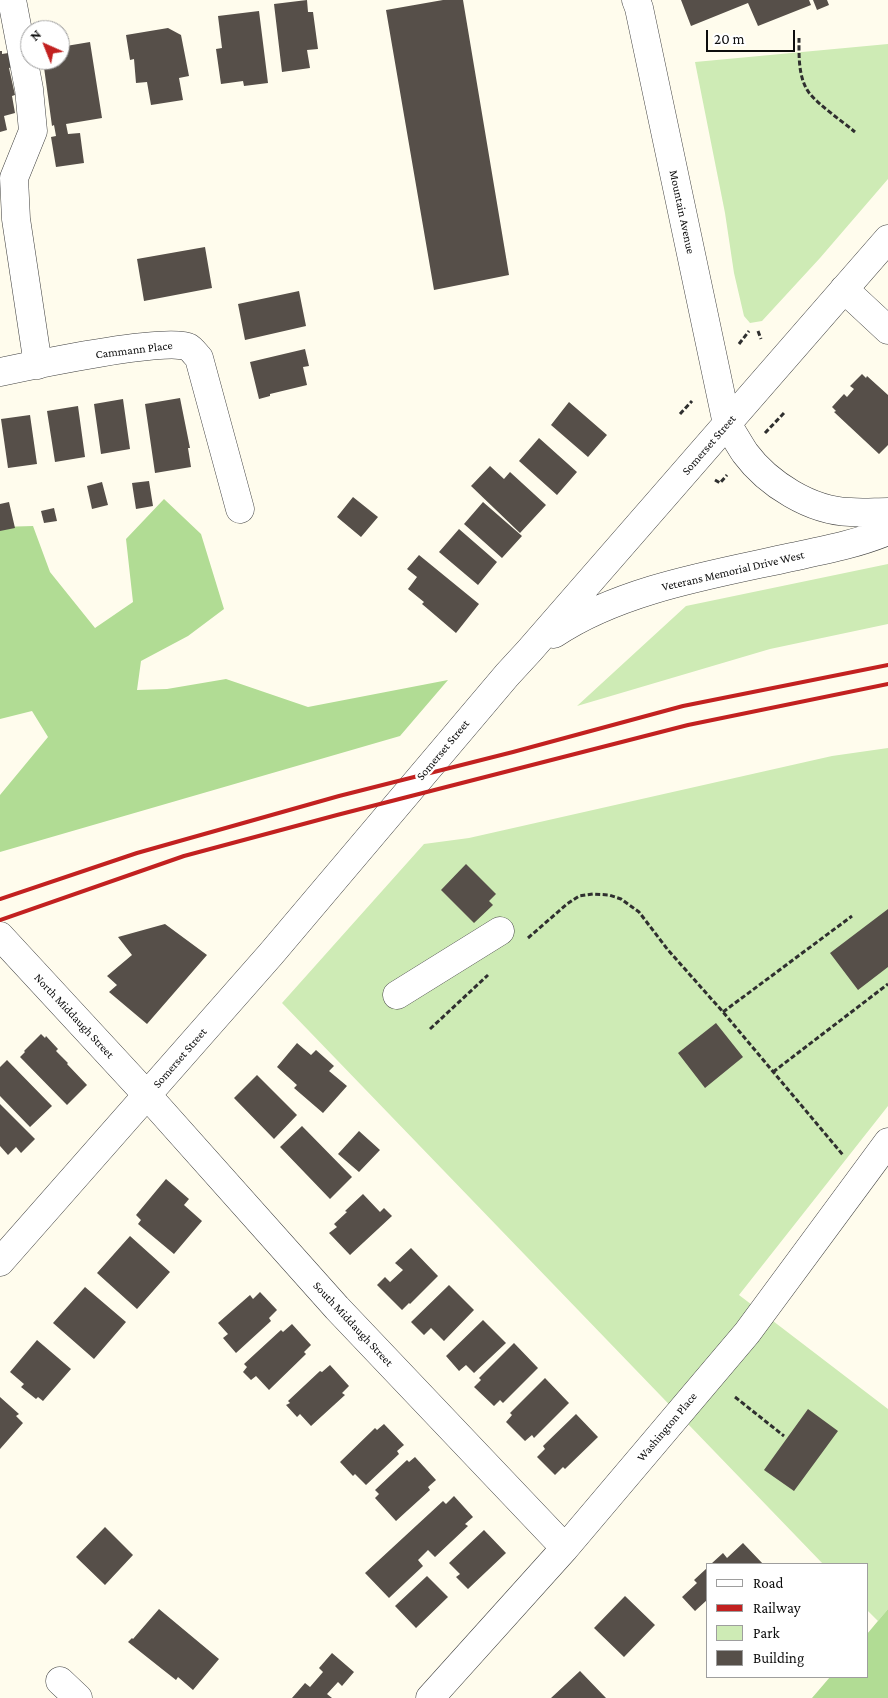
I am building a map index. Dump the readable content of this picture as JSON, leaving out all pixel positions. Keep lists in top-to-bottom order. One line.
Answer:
{"streets":{"street":["Mountain Avenue","Cammann Place","Somerset Street","Veterans Memorial Drive West","North Middaugh Street","South Middaugh Street","Washington Place"]},"crossings":[["Mountain Avenue","Somerset Street"],["Somerset Street","Veterans Memorial Drive West"],["Somerset Street","North Middaugh Street"],["Somerset Street","South Middaugh Street"],["North Middaugh Street","South Middaugh Street"],["South Middaugh Street","Washington Place"]],"legend":["Road","Railway","Park","Building"],"scale_bar":"20 m","north":"top left"}
